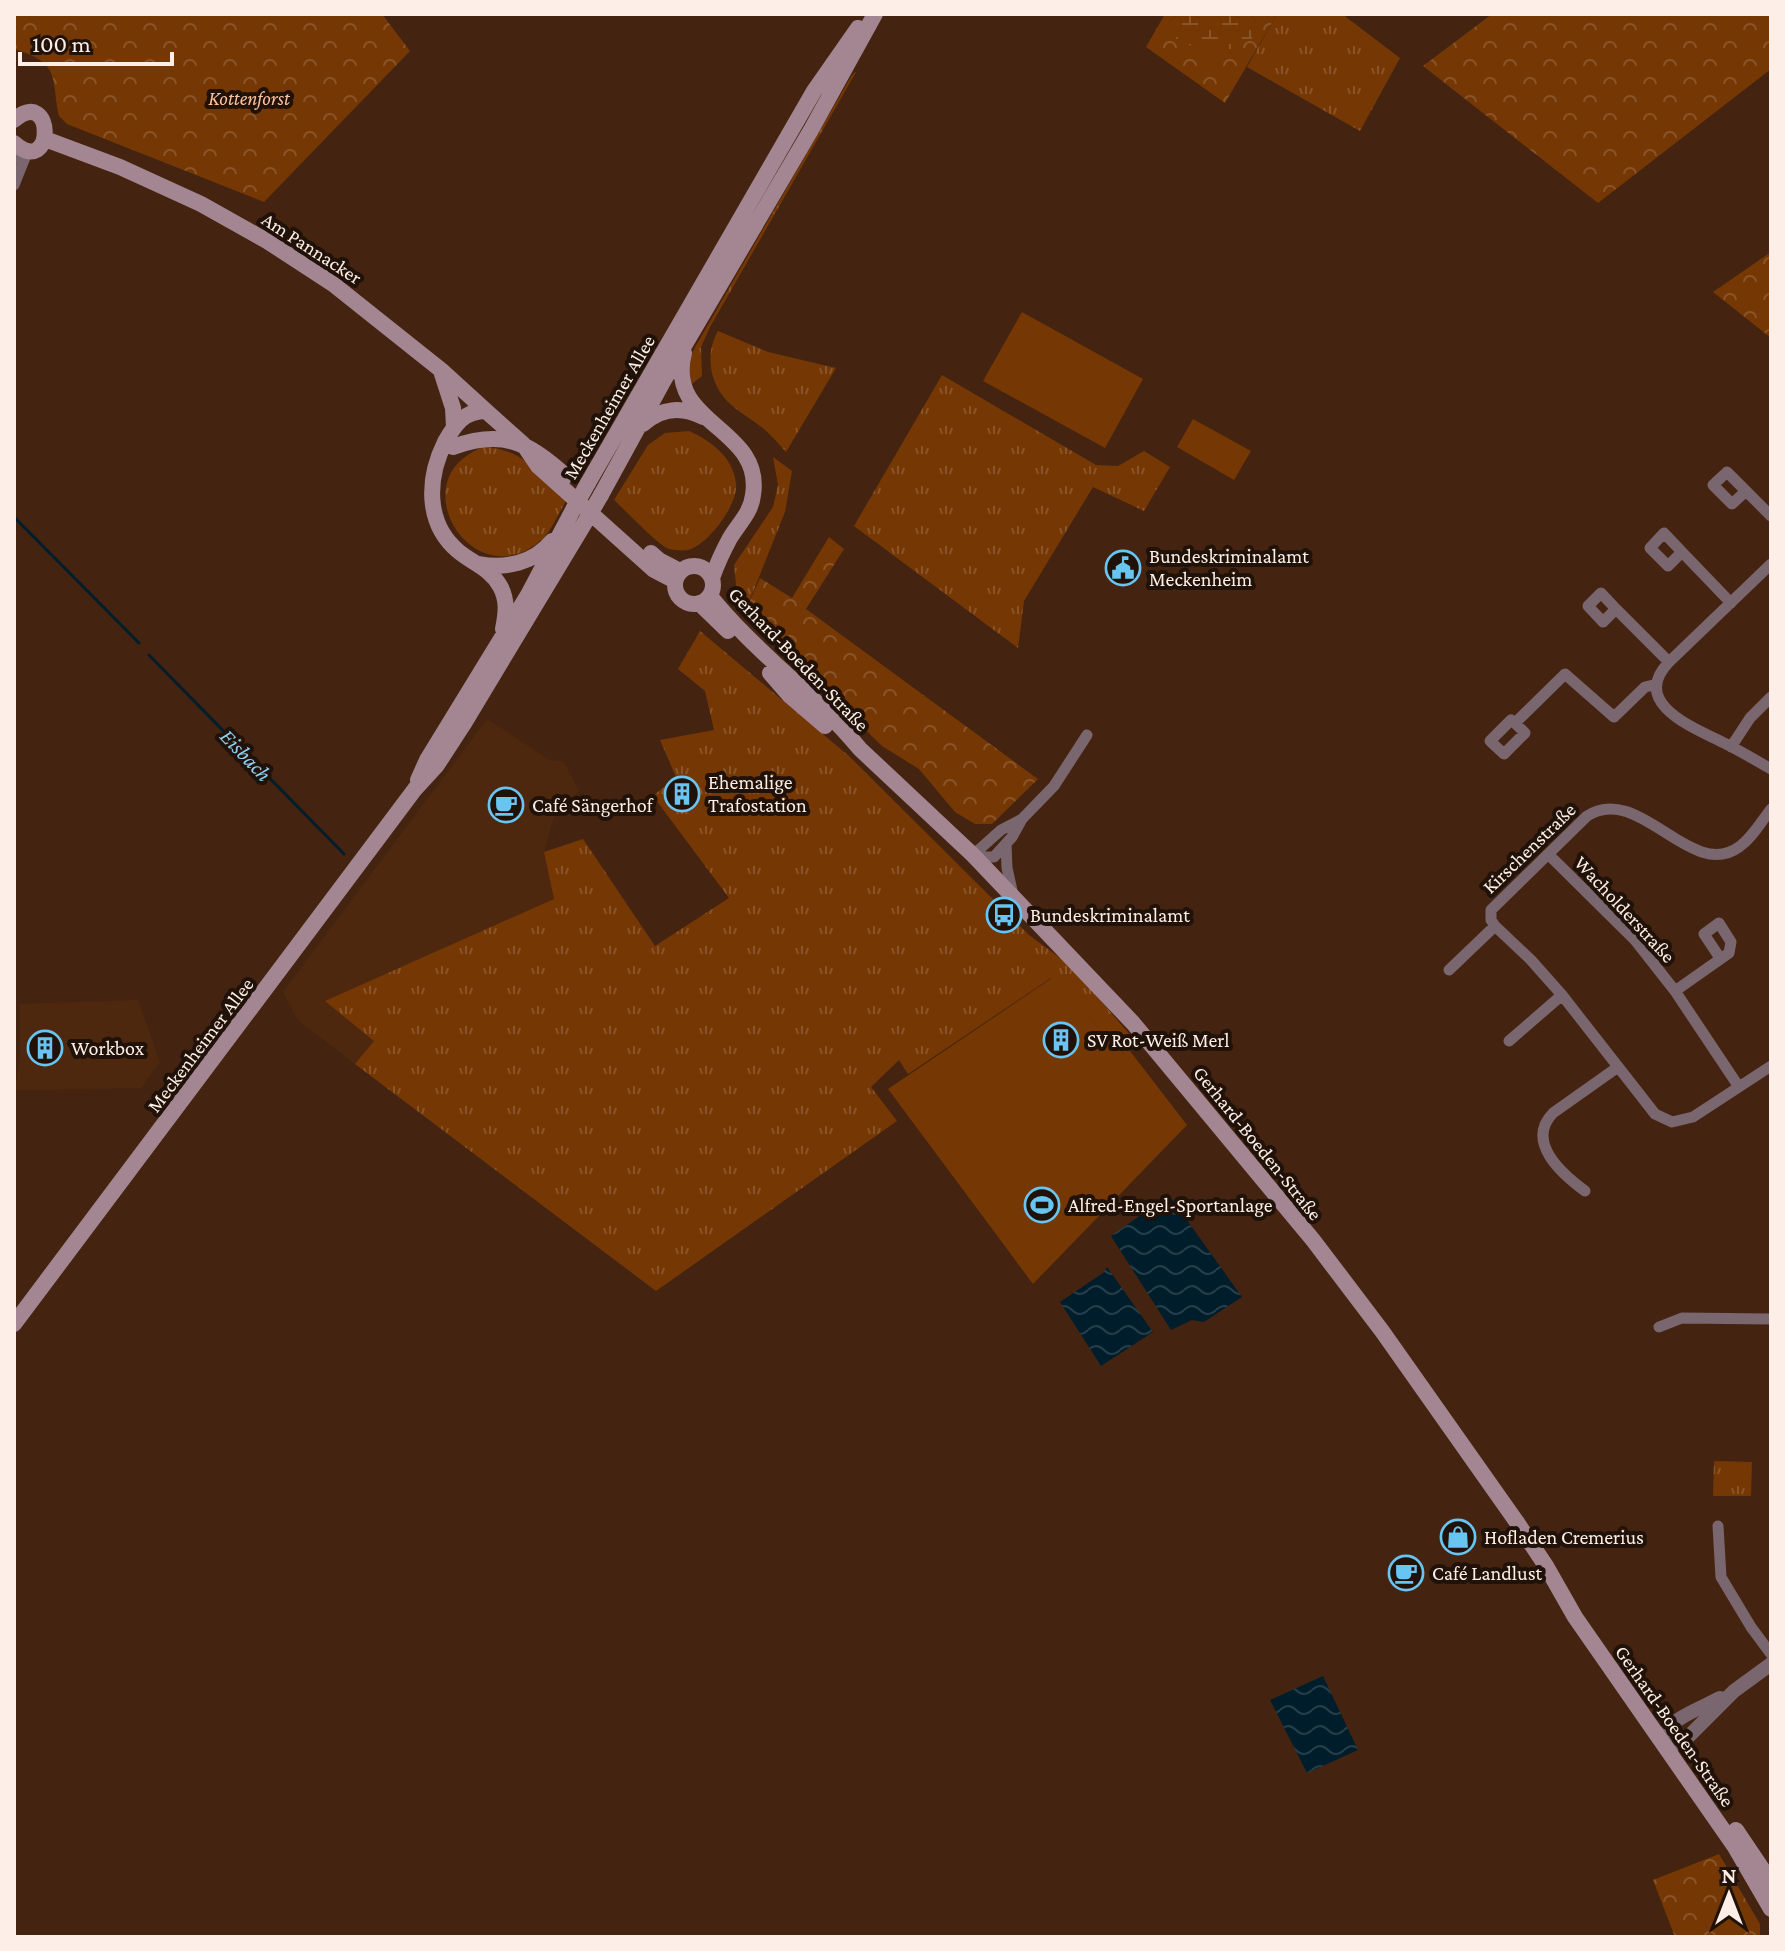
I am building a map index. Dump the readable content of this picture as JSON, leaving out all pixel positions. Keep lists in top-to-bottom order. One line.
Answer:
{"streets":{"main road":["Am Pannacker","Meckenheimer Allee","Gerhard-Boeden-Straße"],"street":["Kirschenstraße","Wacholderstraße"]},"crossings":[["Am Pannacker","Gerhard-Boeden-Straße"],["Kirschenstraße","Wacholderstraße"]],"water":["Eisbach"],"parks":["Kottenforst"],"places":{"public building":["Bundeskriminalamt Meckenheim"],"building":["Ehemalige Trafostation","SV Rot-Weiß Merl","Workbox"],"cafe":["Café Sängerhof","Café Landlust"],"bus stop":["Bundeskriminalamt"],"sports":["Alfred-Engel-Sportanlage"],"shop":["Hofladen Cremerius"]},"scale_bar":"100 m","north":"top"}
